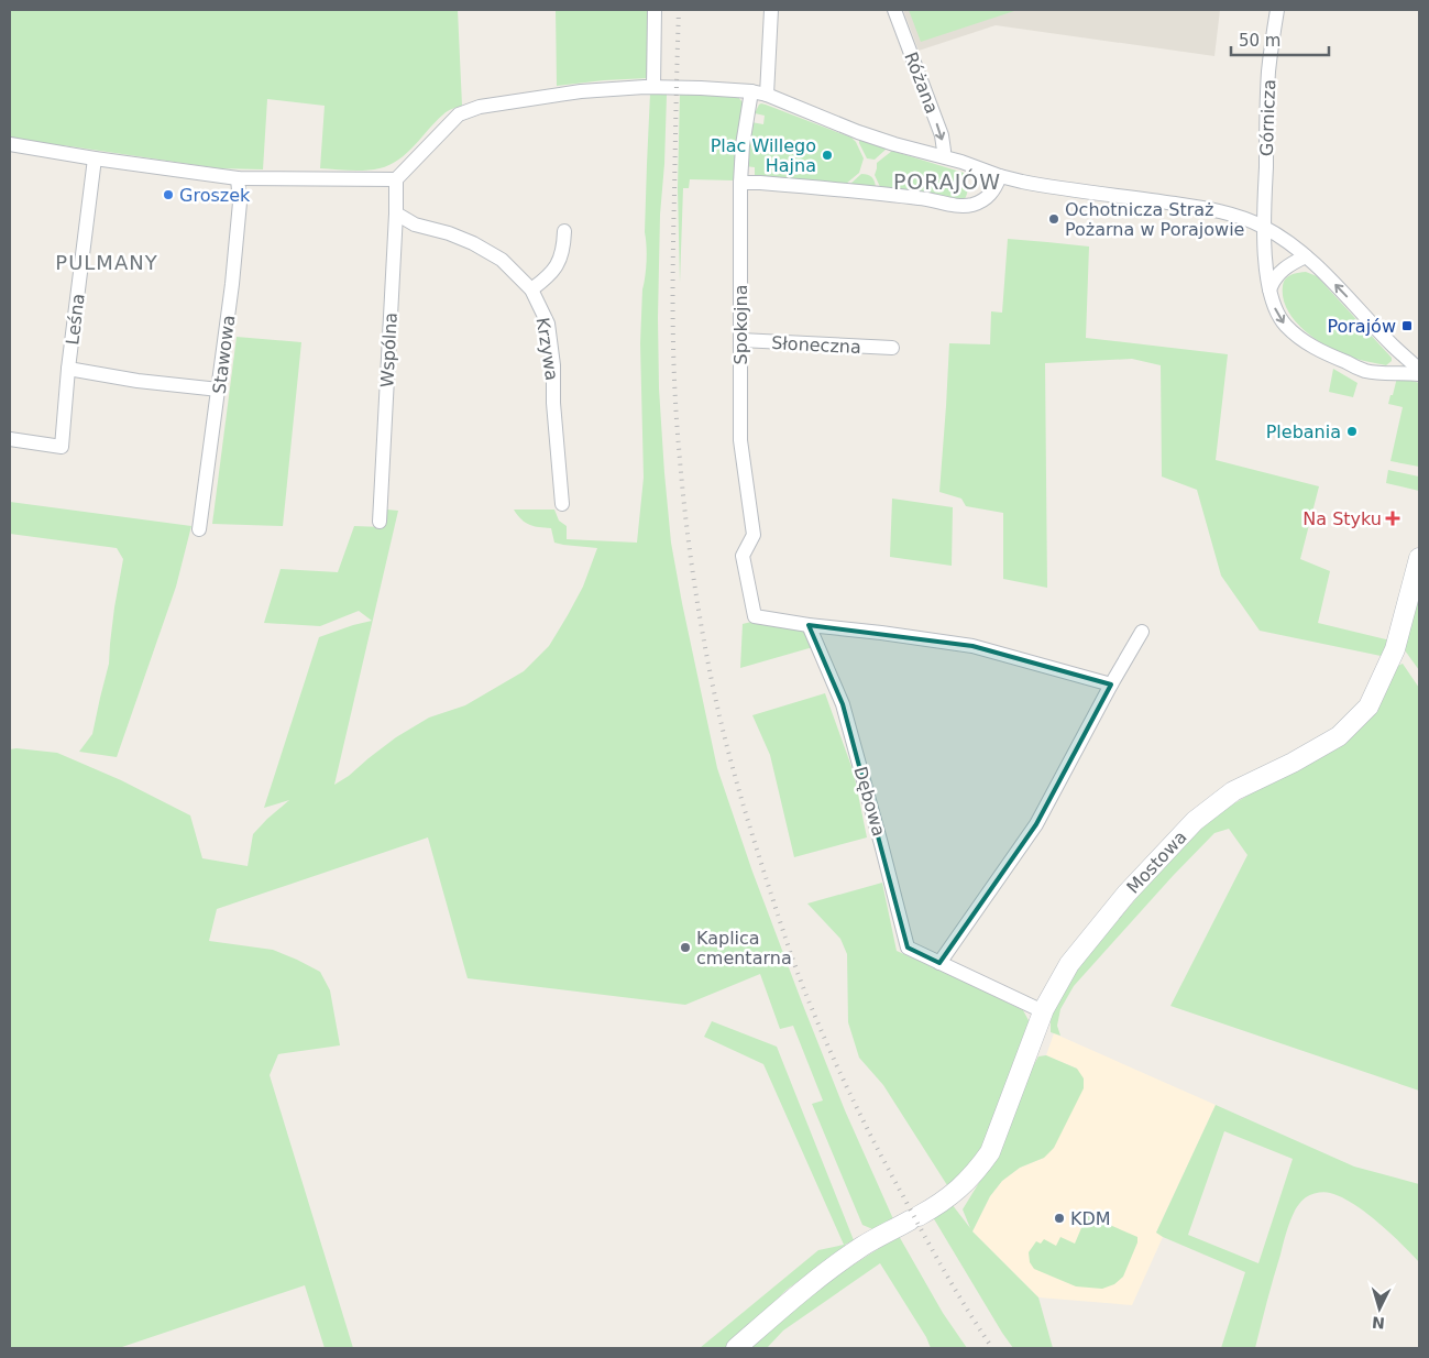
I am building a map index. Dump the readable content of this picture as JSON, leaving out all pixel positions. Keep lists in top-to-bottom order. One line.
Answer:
{"streets":{"street":["Różana","Górnicza","Leśna","Spokojna","Słoneczna","Krzywa","Wspólna","Stawowa","Dębowa","Mostowa"]},"crossings":[["Spokojna","Słoneczna"],["Spokojna","Dębowa"],["Krzywa","Wspólna"],["Dębowa","Mostowa"]],"one_way":["Różana"],"districts":["PORAJÓW","PULMANY"],"places":{"other":["Plac Willego Hajna","Groszek","Ochotnicza Straż Pożarna w Porajowie","Plebania","Kaplica cmentarna","KDM"],"transit":["Porajów"],"health":["Na Styku"]},"scale_bar":"50 m","north":"bottom"}
